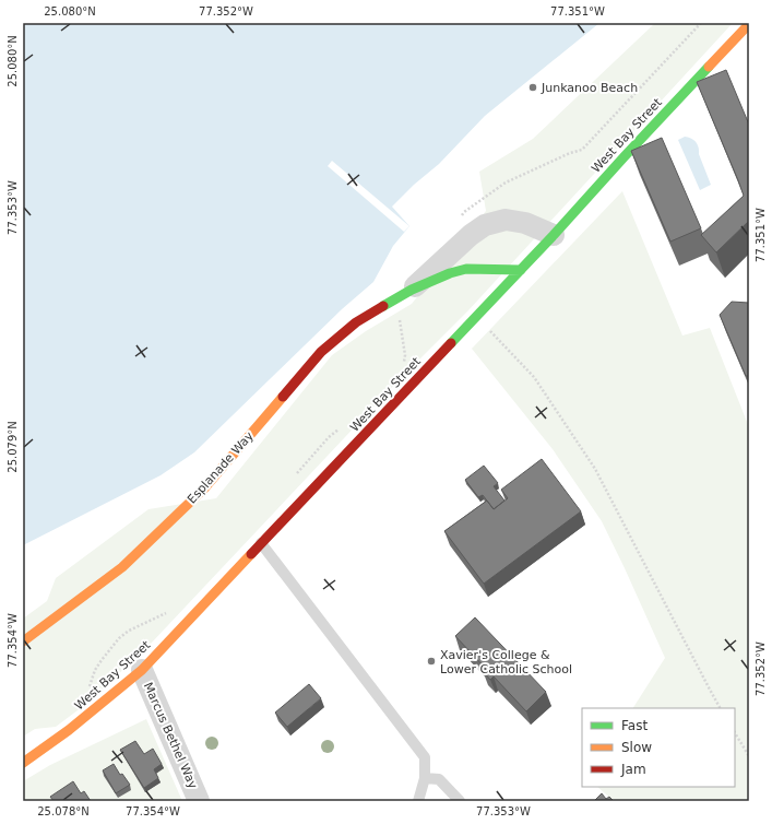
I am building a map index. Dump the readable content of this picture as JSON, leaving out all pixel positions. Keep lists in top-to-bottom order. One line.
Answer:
{"streets":{"main road":["West Bay Street","Esplanade Way"],"street":["Marcus Bethel Way"]},"crossings":[["West Bay Street","Esplanade Way"],["West Bay Street","Marcus Bethel Way"]],"places":["Junkanoo Beach","Xavier's College & Lower Catholic School"],"legend":["Fast","Slow","Jam"],"coordinates":["25.080°N","77.352°W","77.351°W","77.353°W","25.079°N","77.354°W","25.078°N"]}
